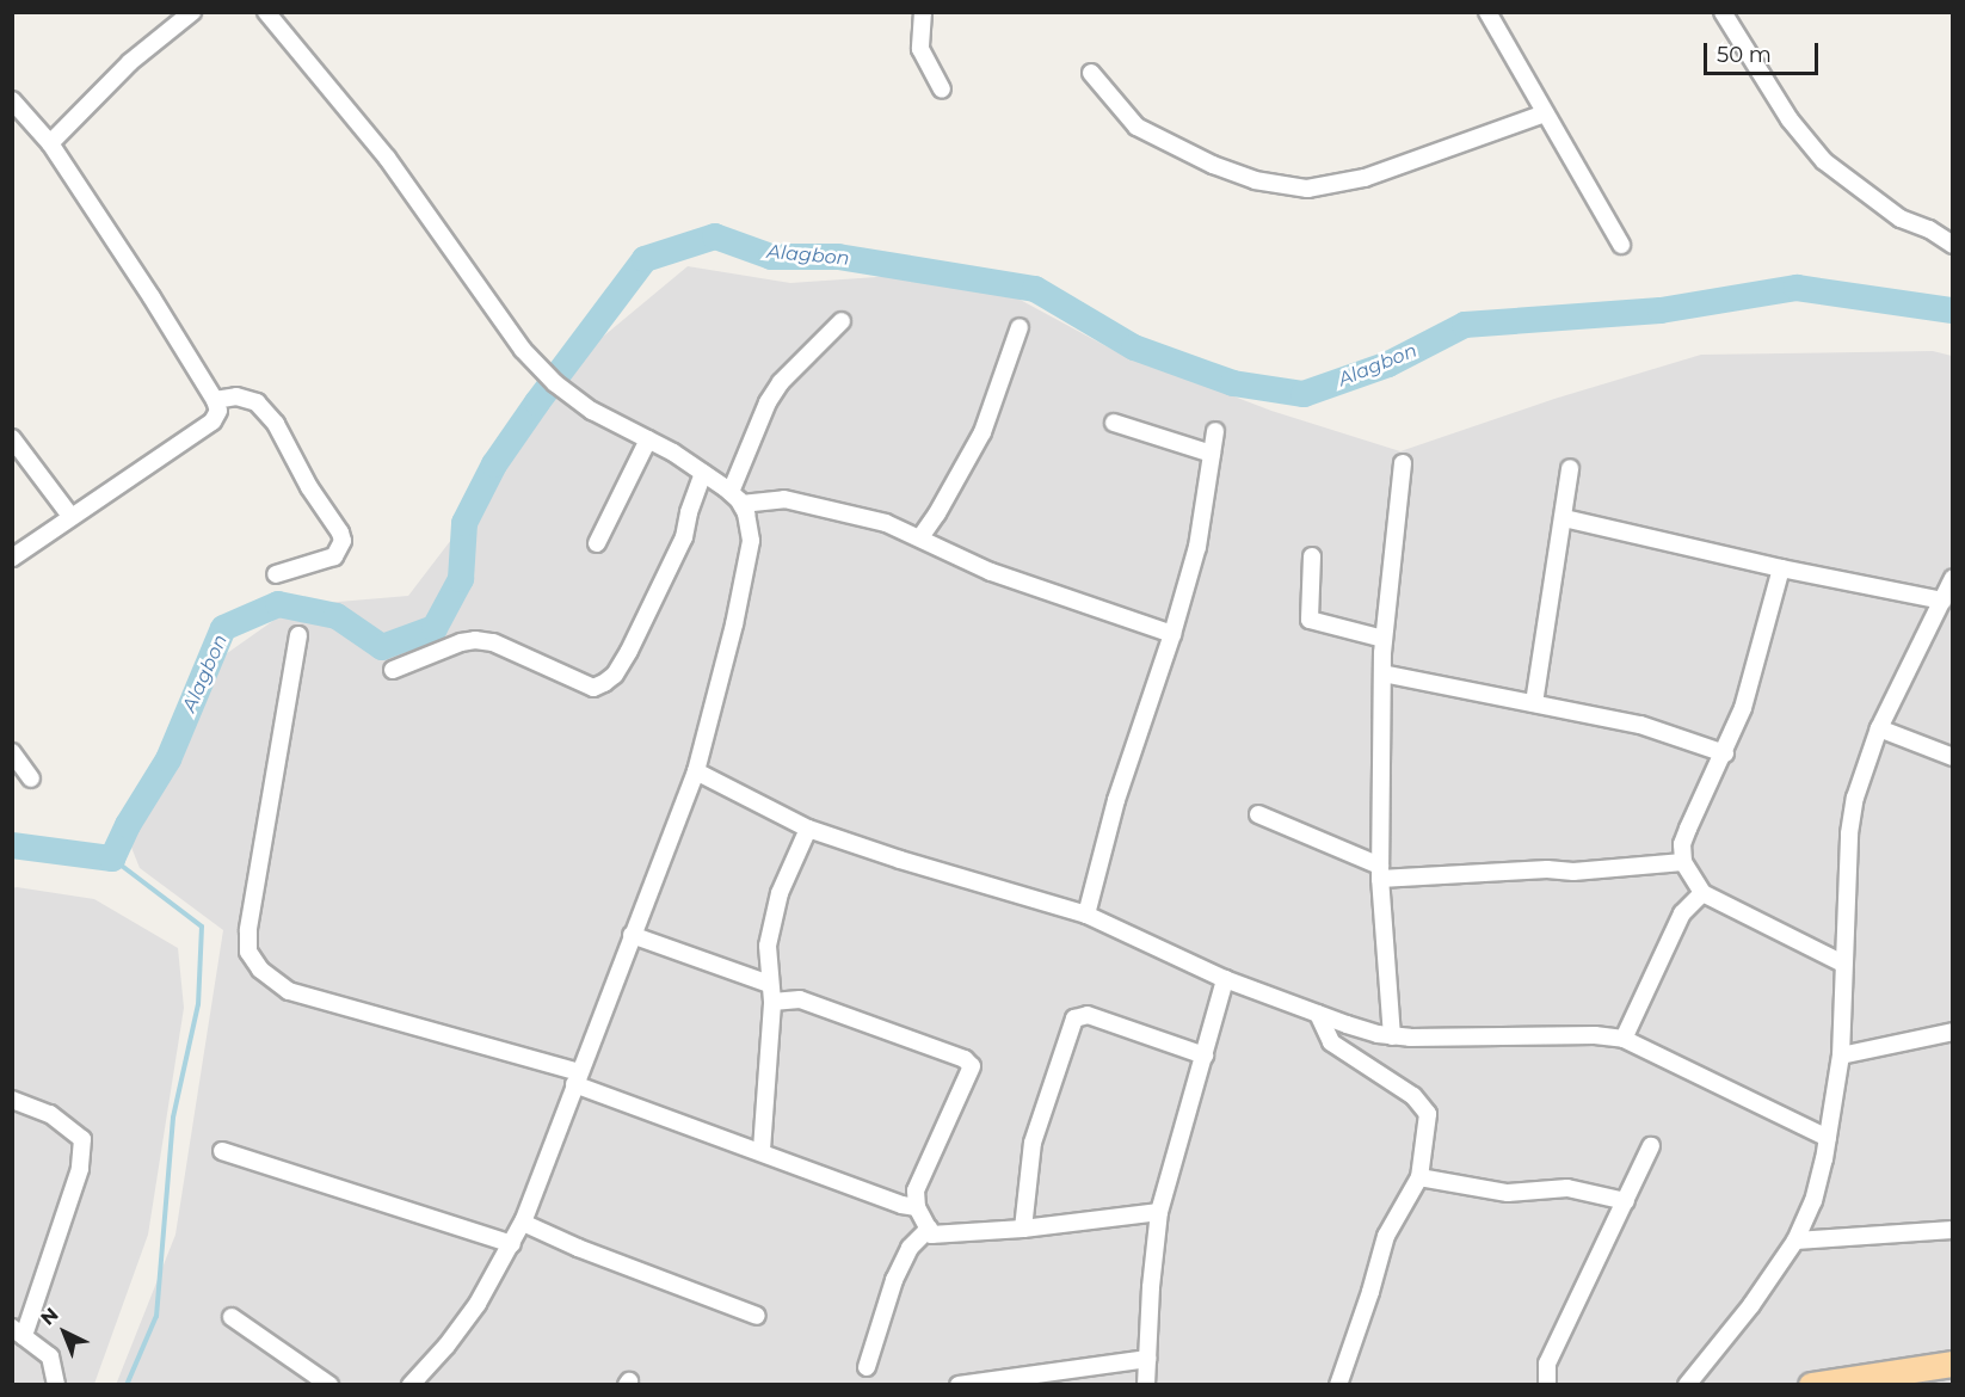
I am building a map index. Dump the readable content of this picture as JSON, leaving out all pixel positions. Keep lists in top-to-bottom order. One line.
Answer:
{"water":["Alagbon"],"scale_bar":"50 m","north":"top left"}
